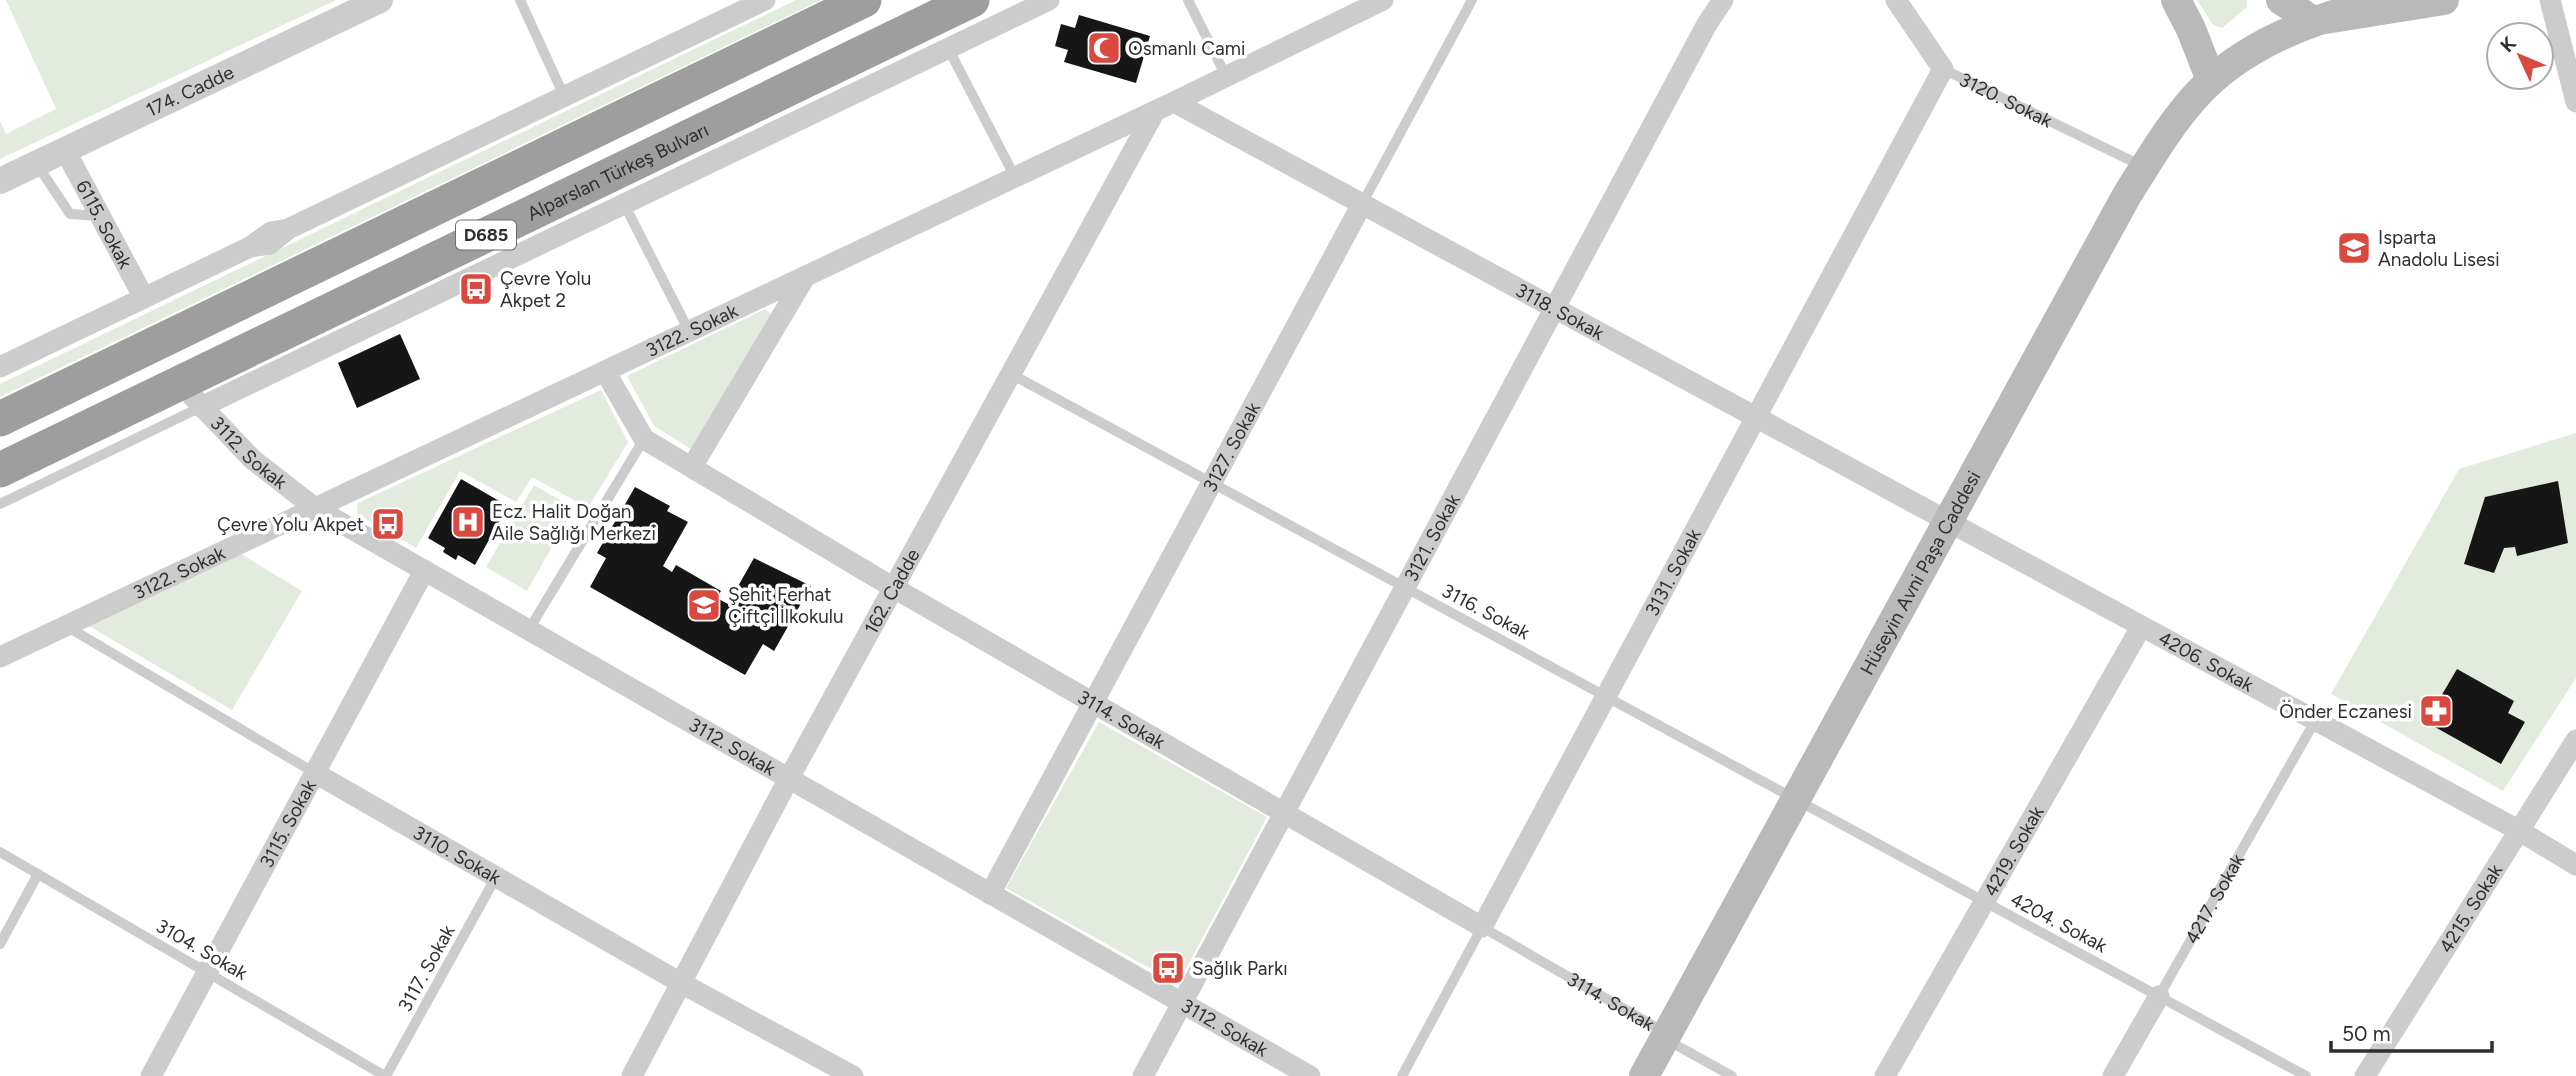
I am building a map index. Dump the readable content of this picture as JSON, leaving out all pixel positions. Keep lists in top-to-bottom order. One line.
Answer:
{"streets":{"highway":["Alparslan Türkeş Bulvarı","D685"],"main road":["Hüseyin Avni Paşa Caddesi"],"street":["174. Cadde","3120. Sokak","6115. Sokak","3118. Sokak","3122. Sokak","3127. Sokak","3112. Sokak","3121. Sokak","3131. Sokak","162. Cadde","4206. Sokak","3114. Sokak","3115. Sokak","4219. Sokak","3110. Sokak","4217. Sokak","4215. Sokak"],"lane":["3116. Sokak","4204. Sokak","3104. Sokak","3117. Sokak"]},"crossings":[["174. Cadde","6115. Sokak"],["3120. Sokak","3131. Sokak"],["3120. Sokak","Hüseyin Avni Paşa Caddesi"],["Alparslan Türkeş Bulvarı","3112. Sokak"],["3118. Sokak","3122. Sokak"],["3118. Sokak","3127. Sokak"],["3118. Sokak","3121. Sokak"],["3118. Sokak","3131. Sokak"],["3118. Sokak","Hüseyin Avni Paşa Caddesi"],["3118. Sokak","162. Cadde"],["3118. Sokak","4206. Sokak"],["3122. Sokak","3112. Sokak"],["3122. Sokak","162. Cadde"],["3122. Sokak","3114. Sokak"],["3122. Sokak","3110. Sokak"],["3127. Sokak","3112. Sokak"],["3127. Sokak","3116. Sokak"],["3127. Sokak","3114. Sokak"],["3112. Sokak","3121. Sokak"],["3112. Sokak","162. Cadde"],["3112. Sokak","3115. Sokak"],["3121. Sokak","3116. Sokak"],["3121. Sokak","3114. Sokak"],["3131. Sokak","3116. Sokak"],["3131. Sokak","3114. Sokak"],["Hüseyin Avni Paşa Caddesi","3116. Sokak"],["Hüseyin Avni Paşa Caddesi","4206. Sokak"],["Hüseyin Avni Paşa Caddesi","3114. Sokak"],["Hüseyin Avni Paşa Caddesi","4204. Sokak"],["162. Cadde","3116. Sokak"],["162. Cadde","3114. Sokak"],["162. Cadde","3110. Sokak"],["3116. Sokak","4204. Sokak"],["4206. Sokak","4219. Sokak"],["4206. Sokak","4217. Sokak"],["4206. Sokak","4215. Sokak"],["3115. Sokak","3110. Sokak"],["3115. Sokak","3104. Sokak"],["4219. Sokak","4204. Sokak"],["3110. Sokak","3117. Sokak"],["4217. Sokak","4204. Sokak"],["3104. Sokak","3117. Sokak"]],"places":{"mosque":["Osmanlı Cami"],"school or university":["Isparta Anadolu Lisesi","Şehit Ferhat Çiftçi İlkokulu"],"bus stop":["Çevre Yolu Akpet 2","Çevre Yolu Akpet","Sağlık Parkı"],"hospital":["Ecz. Halit Doğan Aile Sağlığı Merkezi"],"pharmacy":["Önder Eczanesi"]},"scale_bar":"50 m","north":"top left"}
